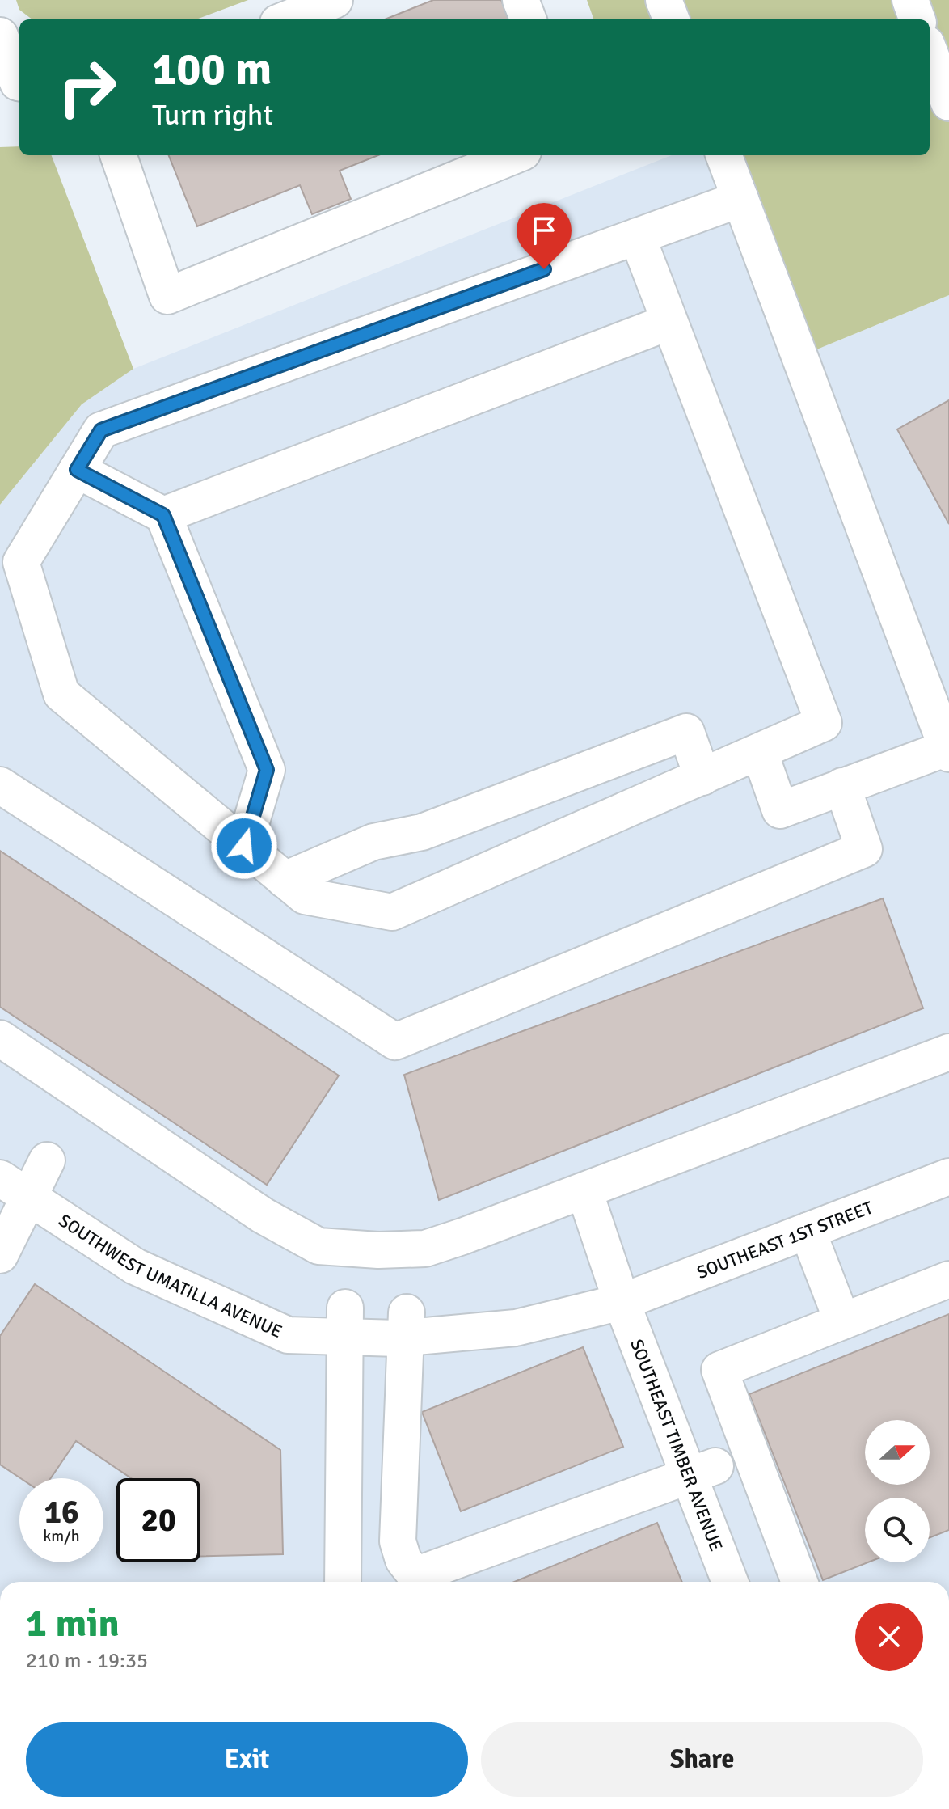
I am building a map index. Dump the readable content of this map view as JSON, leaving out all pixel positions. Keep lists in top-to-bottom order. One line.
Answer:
{"streets":{"street":["SOUTHEAST 1ST STREET","SOUTHWEST UMATILLA AVENUE","SOUTHEAST TIMBER AVENUE"]},"crossings":[["SOUTHEAST 1ST STREET","SOUTHWEST UMATILLA AVENUE"],["SOUTHEAST 1ST STREET","SOUTHEAST TIMBER AVENUE"],["SOUTHWEST UMATILLA AVENUE","SOUTHEAST TIMBER AVENUE"]],"north":"right","page":{"turn":["100 m","Turn right"],"speed":"16 km/h","limit":"20","heading":["1 min","210 m · 19:35"],"buttons":["Exit","Share"]}}
